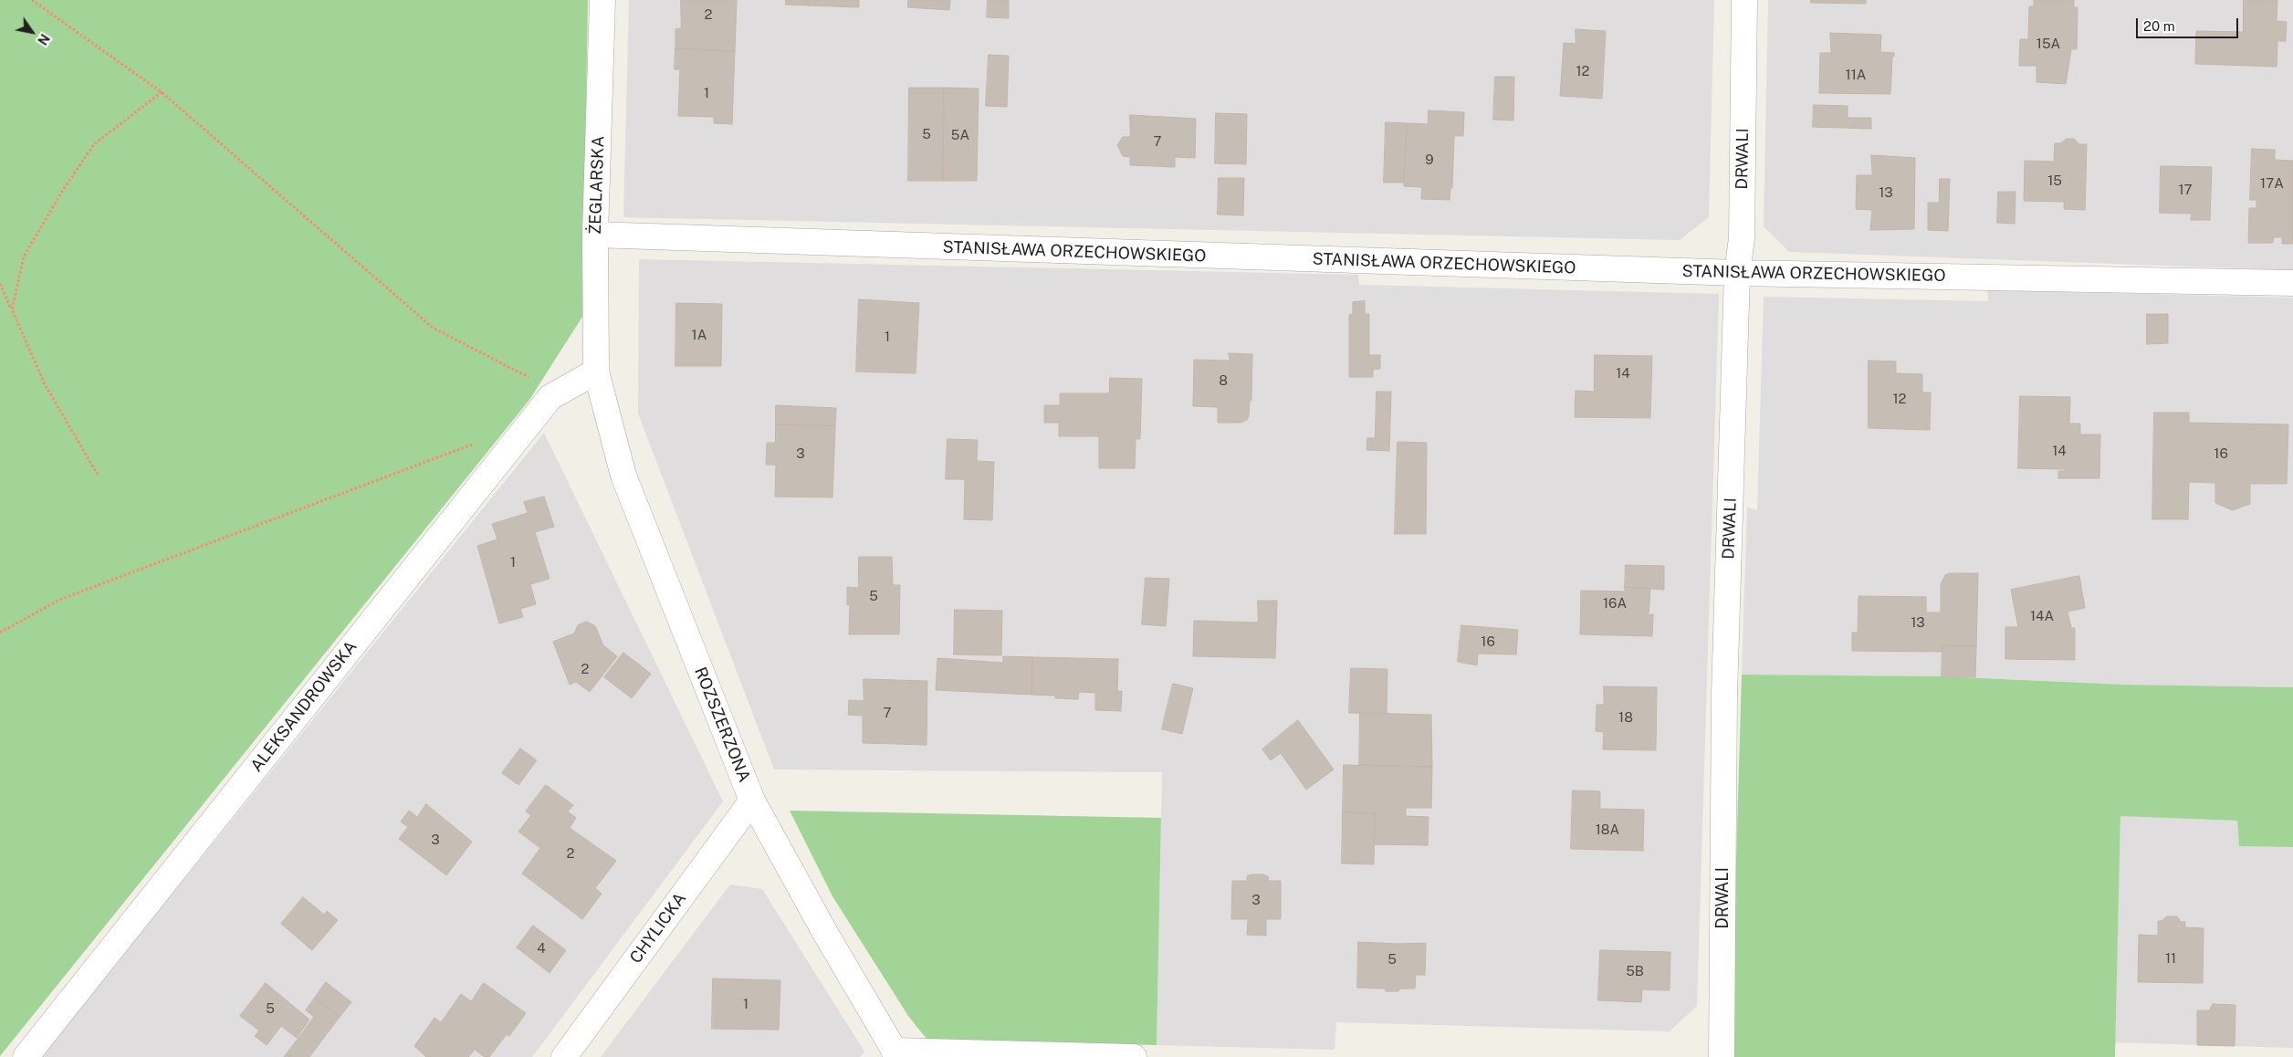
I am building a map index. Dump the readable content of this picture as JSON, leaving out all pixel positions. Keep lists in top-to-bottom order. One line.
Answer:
{"streets":{"street":["DRWALI","ŻEGLARSKA","STANISŁAWA ORZECHOWSKIEGO","ALEKSANDROWSKA","ROZSZERZONA","CHYLICKA"]},"crossings":[["DRWALI","STANISŁAWA ORZECHOWSKIEGO"],["ŻEGLARSKA","STANISŁAWA ORZECHOWSKIEGO"],["ŻEGLARSKA","ALEKSANDROWSKA"],["ŻEGLARSKA","ROZSZERZONA"],["ALEKSANDROWSKA","ROZSZERZONA"],["ROZSZERZONA","CHYLICKA"]],"house_numbers":["2","15A","12","11A","1","5","5A","7","9","15","17A","17","13","1A","1","14","8","12","14","3","16","1","5","16A","14A","13","16","2","7","18","18A","3","2","3","4","11","5","5B","1","5"],"scale_bar":"20 m","north":"bottom right"}
